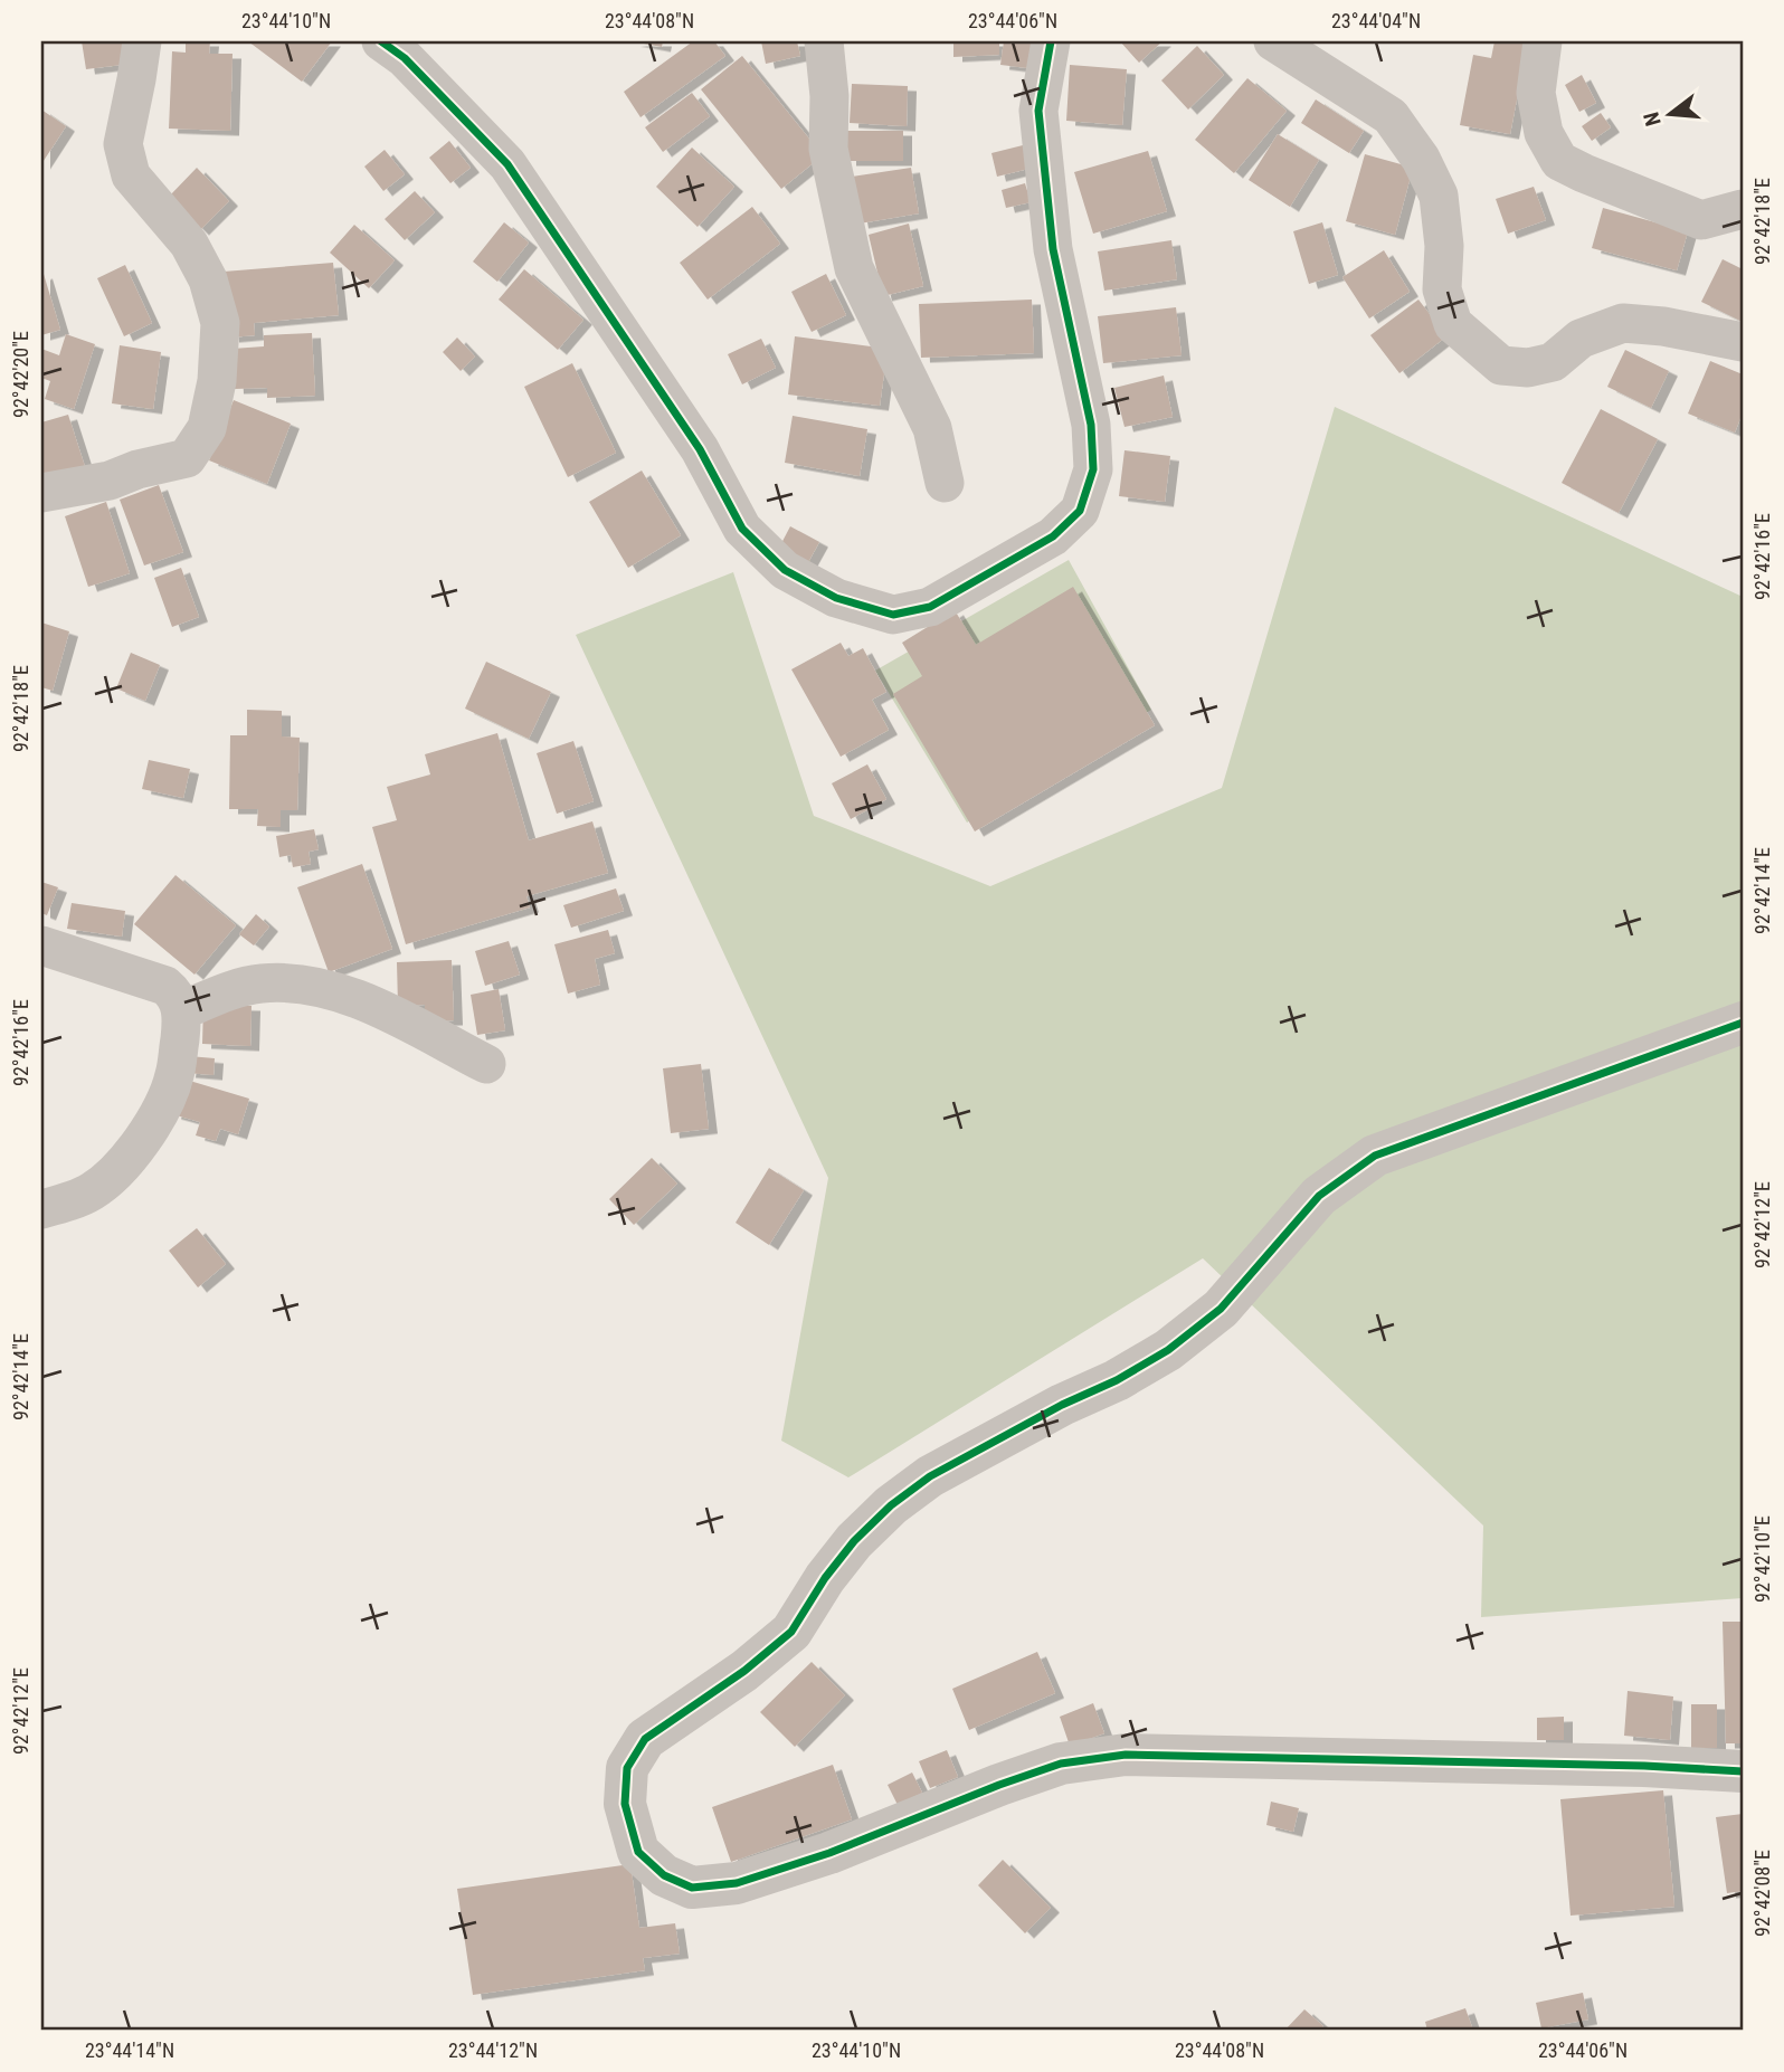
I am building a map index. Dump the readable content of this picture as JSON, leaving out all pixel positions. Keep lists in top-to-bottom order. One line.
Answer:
{"north":"left","coordinates":["23°44'10\"N","23°44'08\"N","23°44'06\"N","23°44'04\"N","92°42'18\"E","92°42'20\"E","92°42'16\"E","92°42'14\"E","92°42'12\"E","92°42'10\"E","92°42'08\"E","23°44'14\"N","23°44'12\"N"]}
